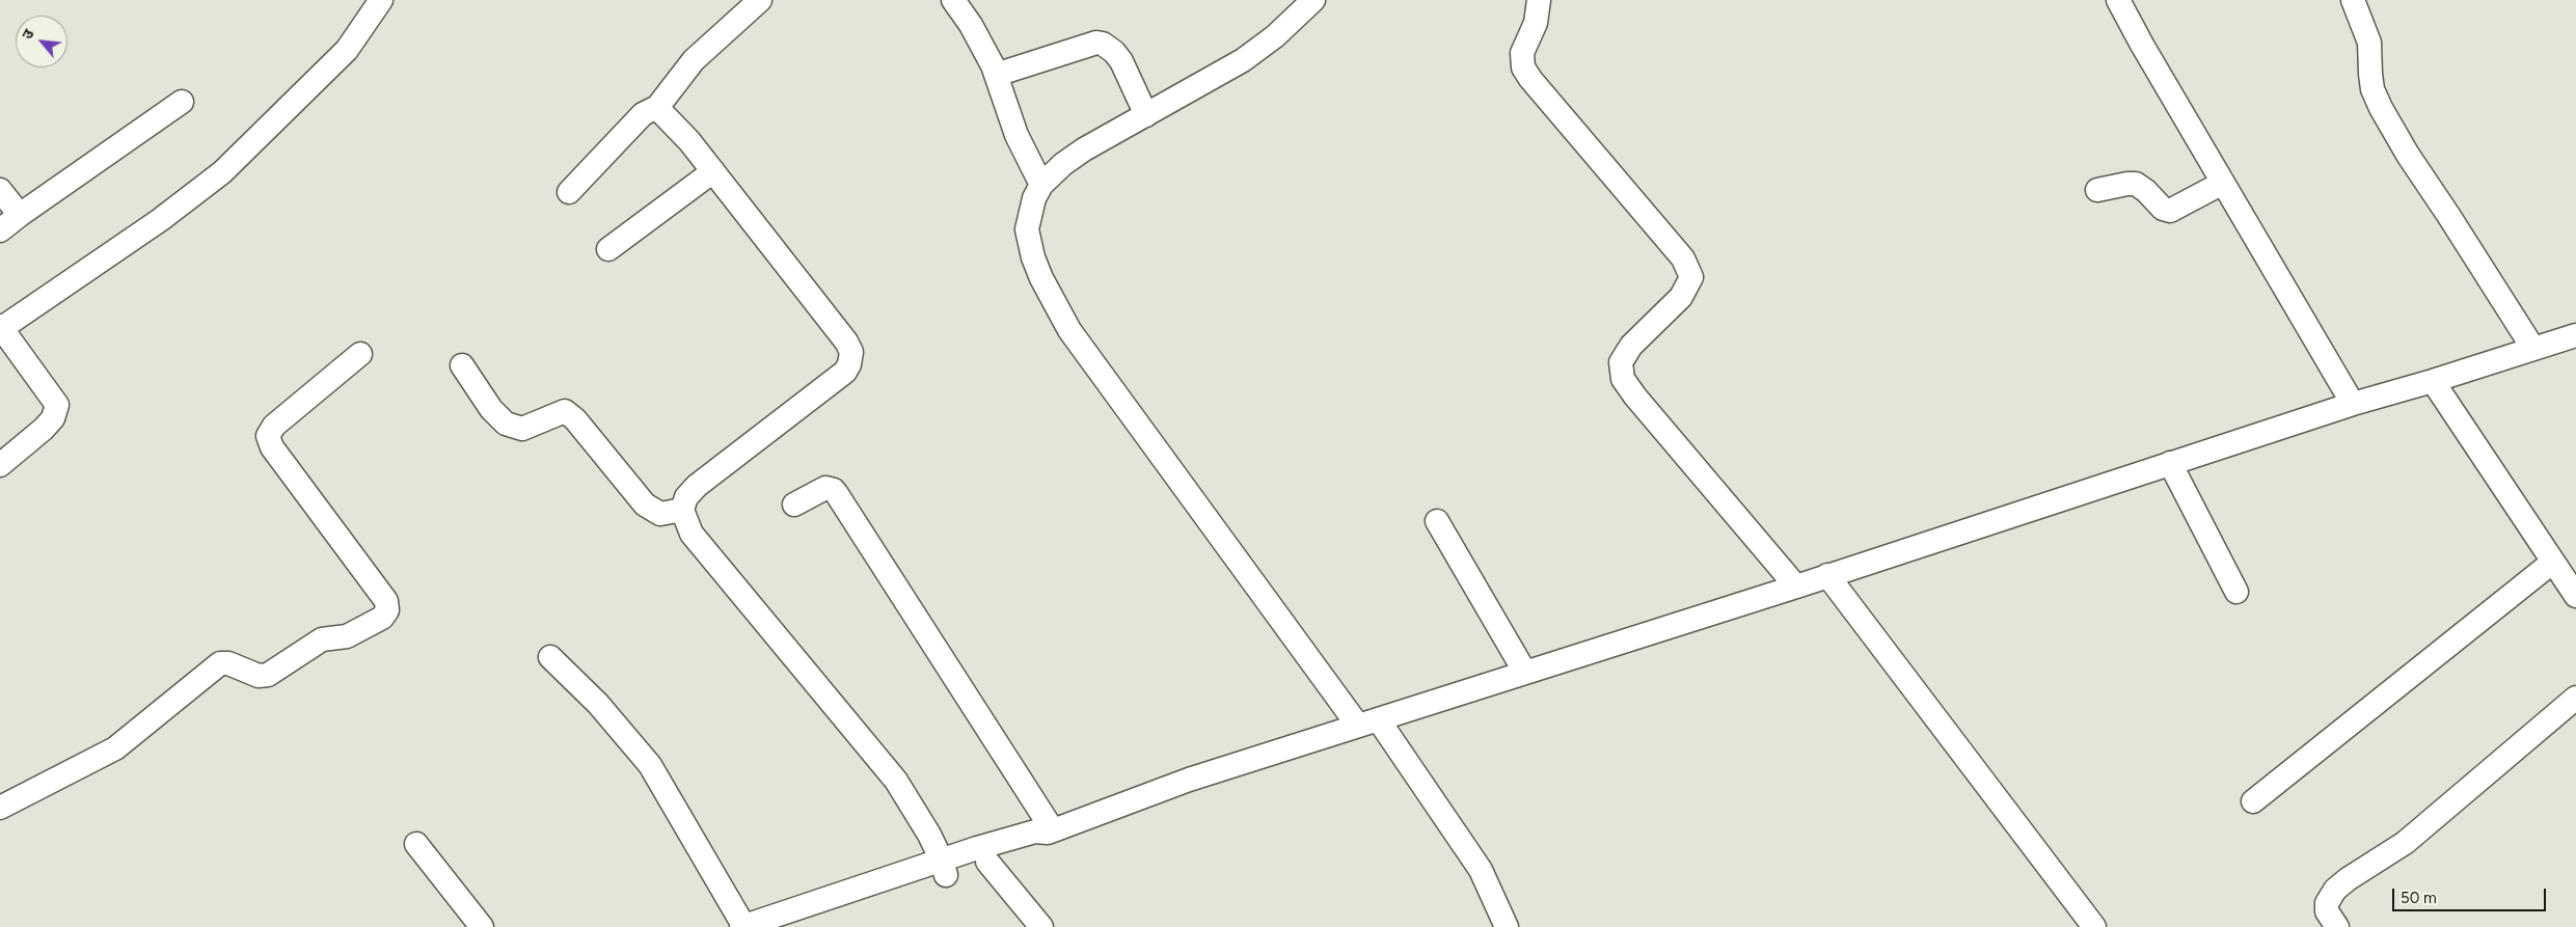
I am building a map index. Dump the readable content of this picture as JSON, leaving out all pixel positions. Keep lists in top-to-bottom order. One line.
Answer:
{"scale_bar":"50 m","north":"top left"}
